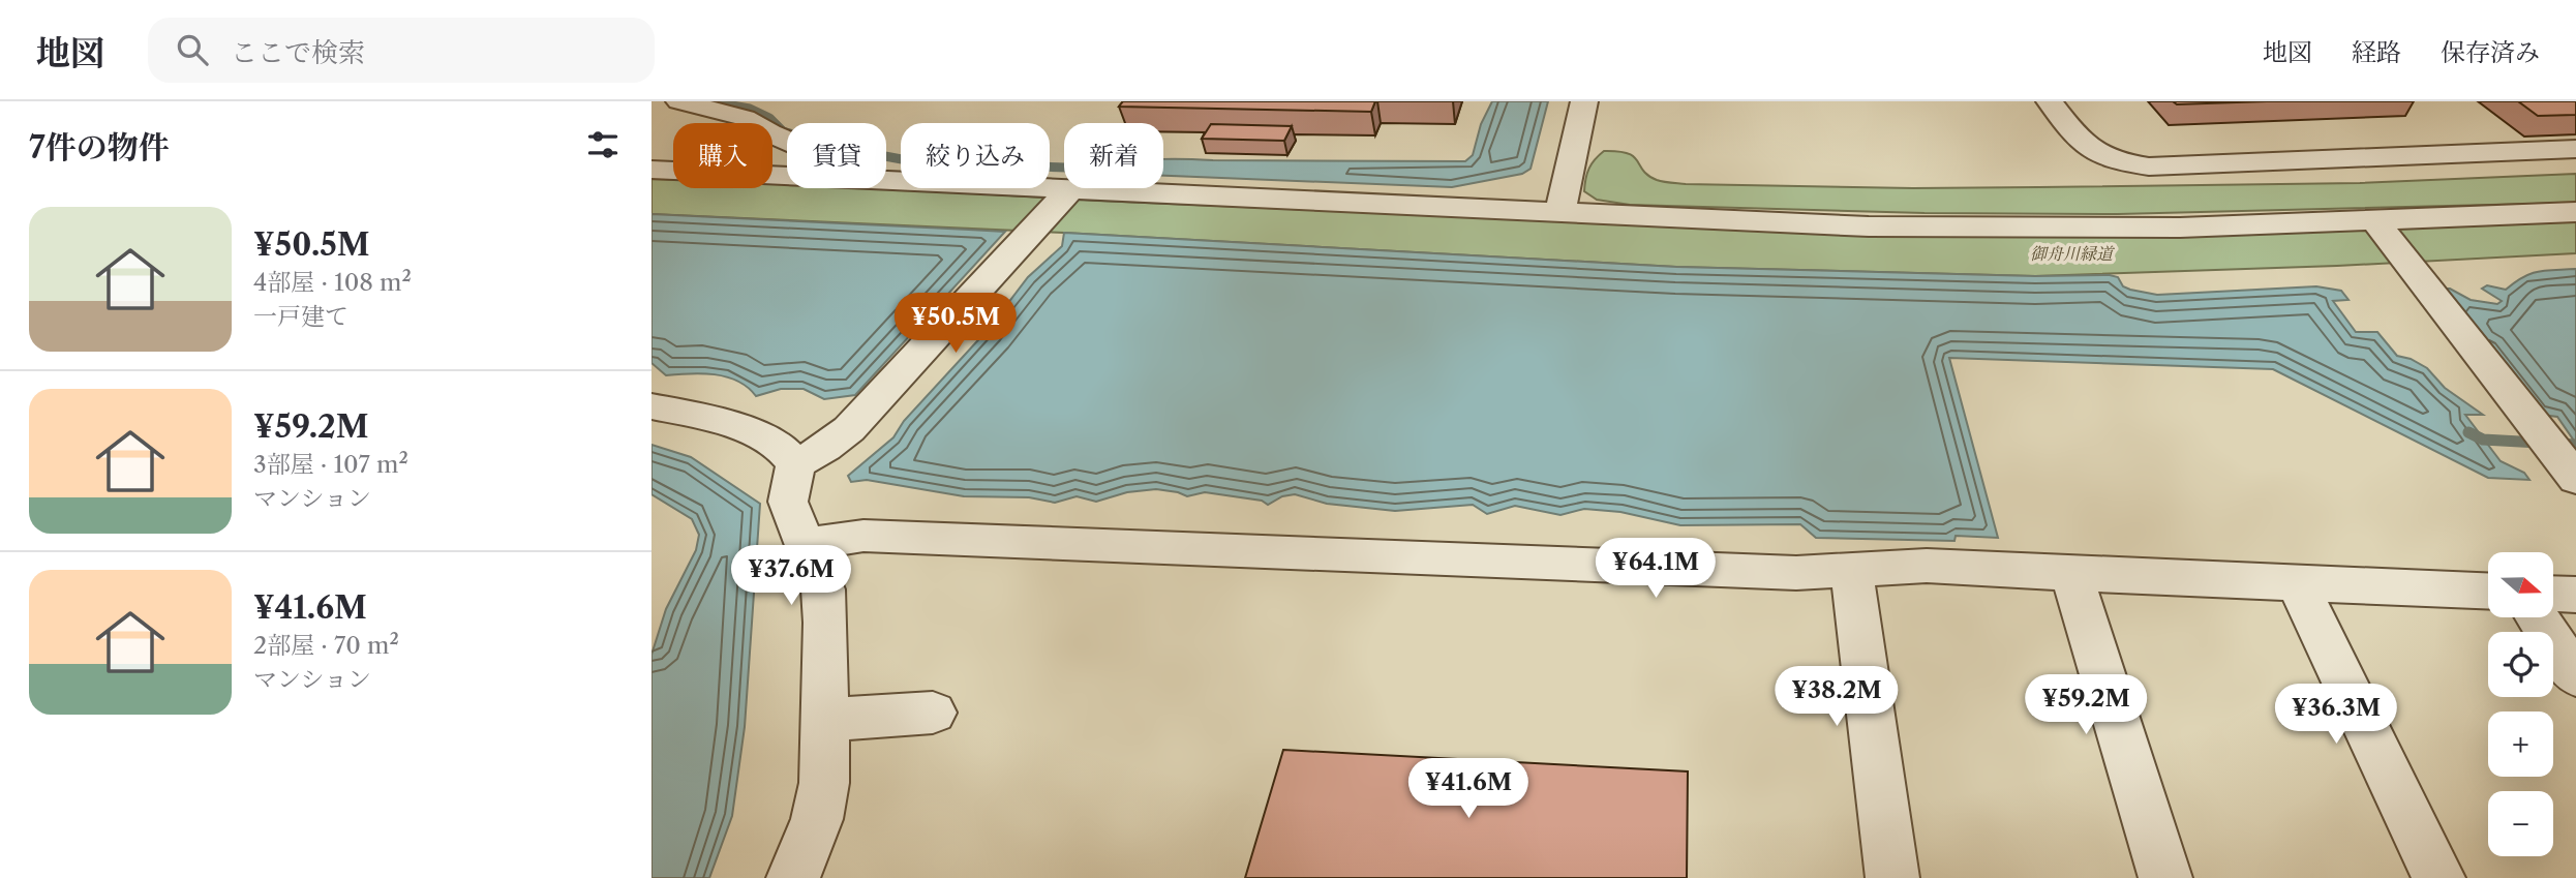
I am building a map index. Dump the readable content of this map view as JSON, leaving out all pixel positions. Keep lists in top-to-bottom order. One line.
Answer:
{"parks":["御舟川緑道"],"north":"right","page":{"header":"地図","search":"ここで検索","nav":["地図","経路","保存済み"],"heading":"7件の物件","chip":["購入","賃貸","絞り込み","新着"],"list":[{"name":"¥50.5M","note":"4部屋 · 108 m² · 一戸建て"},{"name":"¥59.2M","note":"3部屋 · 107 m² · マンション"},{"name":"¥41.6M","note":"2部屋 · 70 m² · マンション"}],"price":["¥50.5M","¥64.1M","¥37.6M","¥38.2M","¥59.2M","¥36.3M","¥41.6M"],"map_buttons":["+","−"]}}
